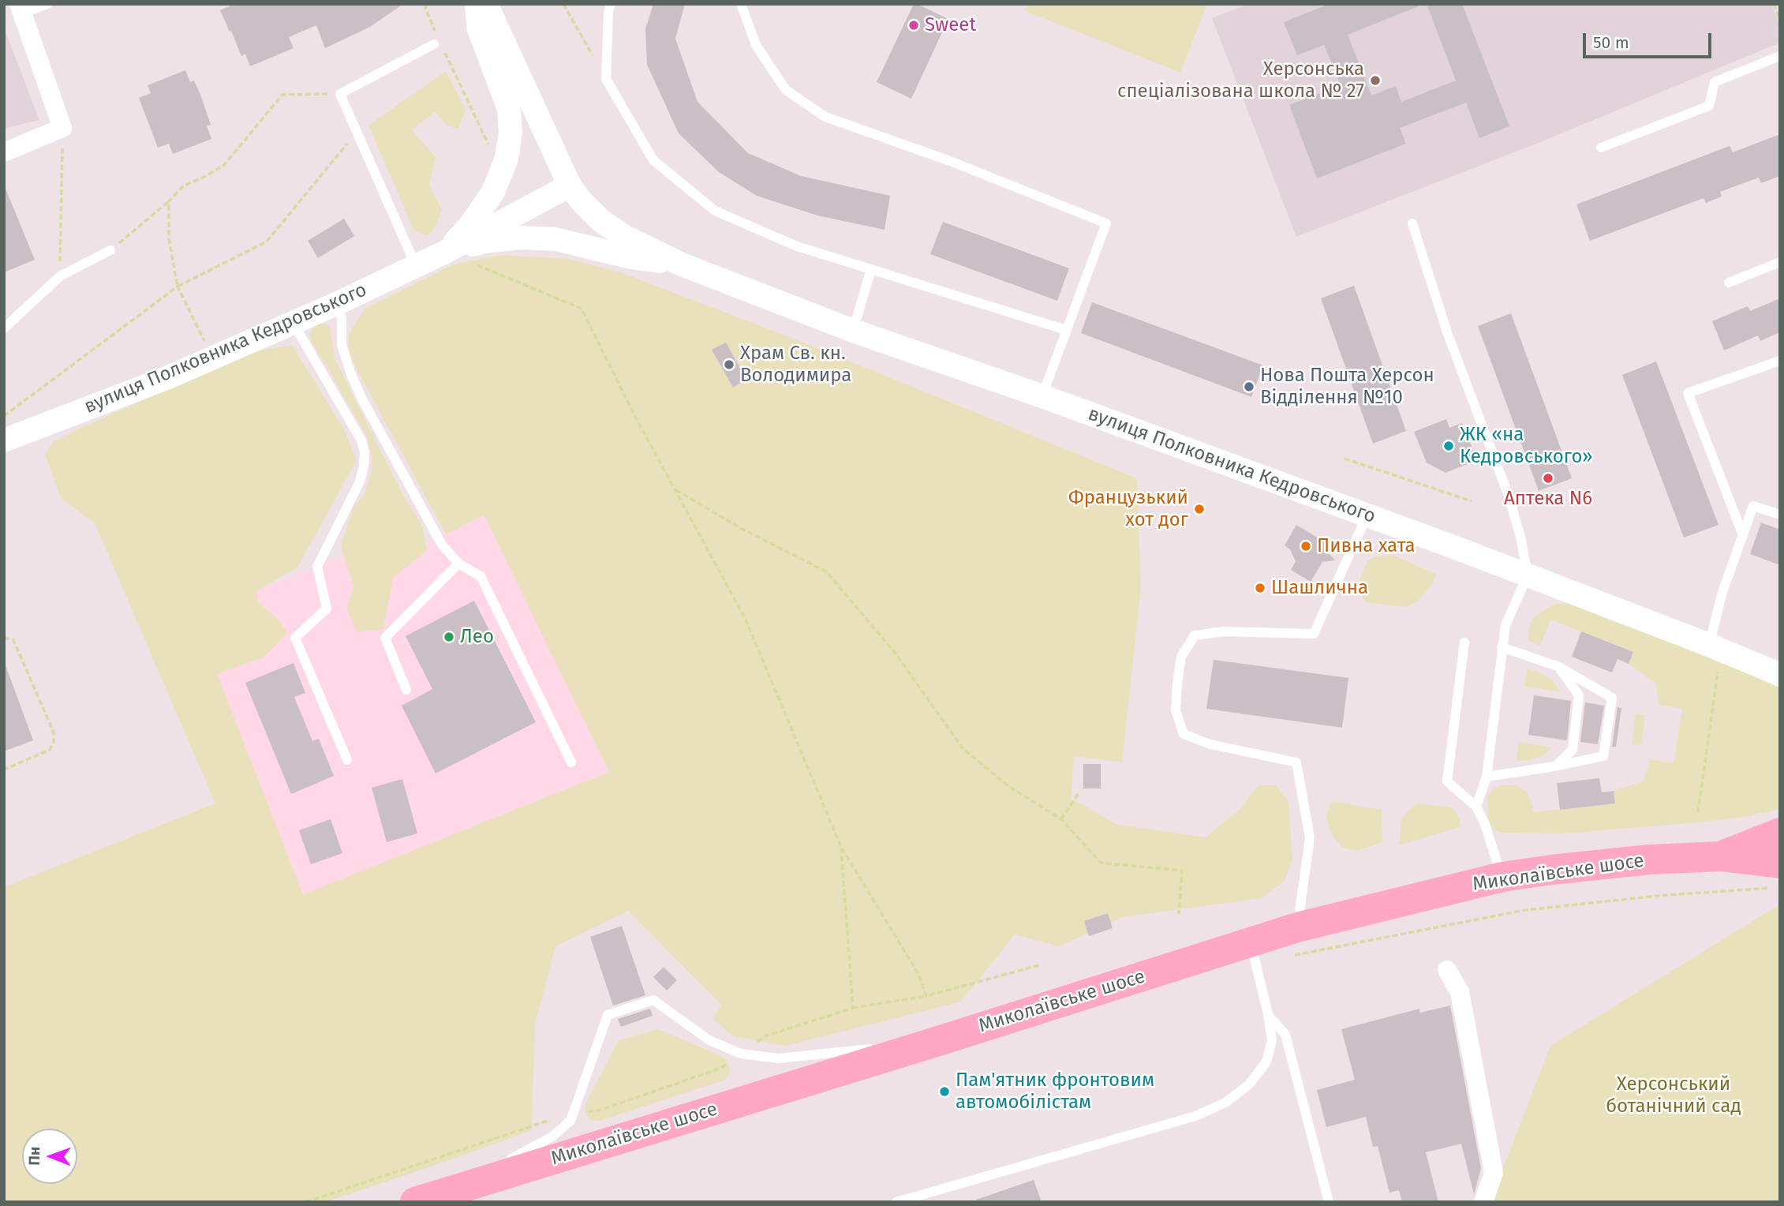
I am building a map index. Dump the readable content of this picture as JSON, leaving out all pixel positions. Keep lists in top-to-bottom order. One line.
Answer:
{"streets":{"main road":["Миколаївське шосе"],"street":["вулиця Полковника Кедровського"]},"parks":["Херсонський ботанічний сад"],"places":["Sweet","Херсонська спеціалізована школа № 27","Храм Св. кн. Володимира","Нова Пошта Херсон Відділення №10","ЖК «на Кедровського»","Аптека N6","Французький хот дог","Пивна хата","Шашлична","Лео","Пам'ятник фронтовим автомобілістам"],"scale_bar":"50 m","north":"left"}
